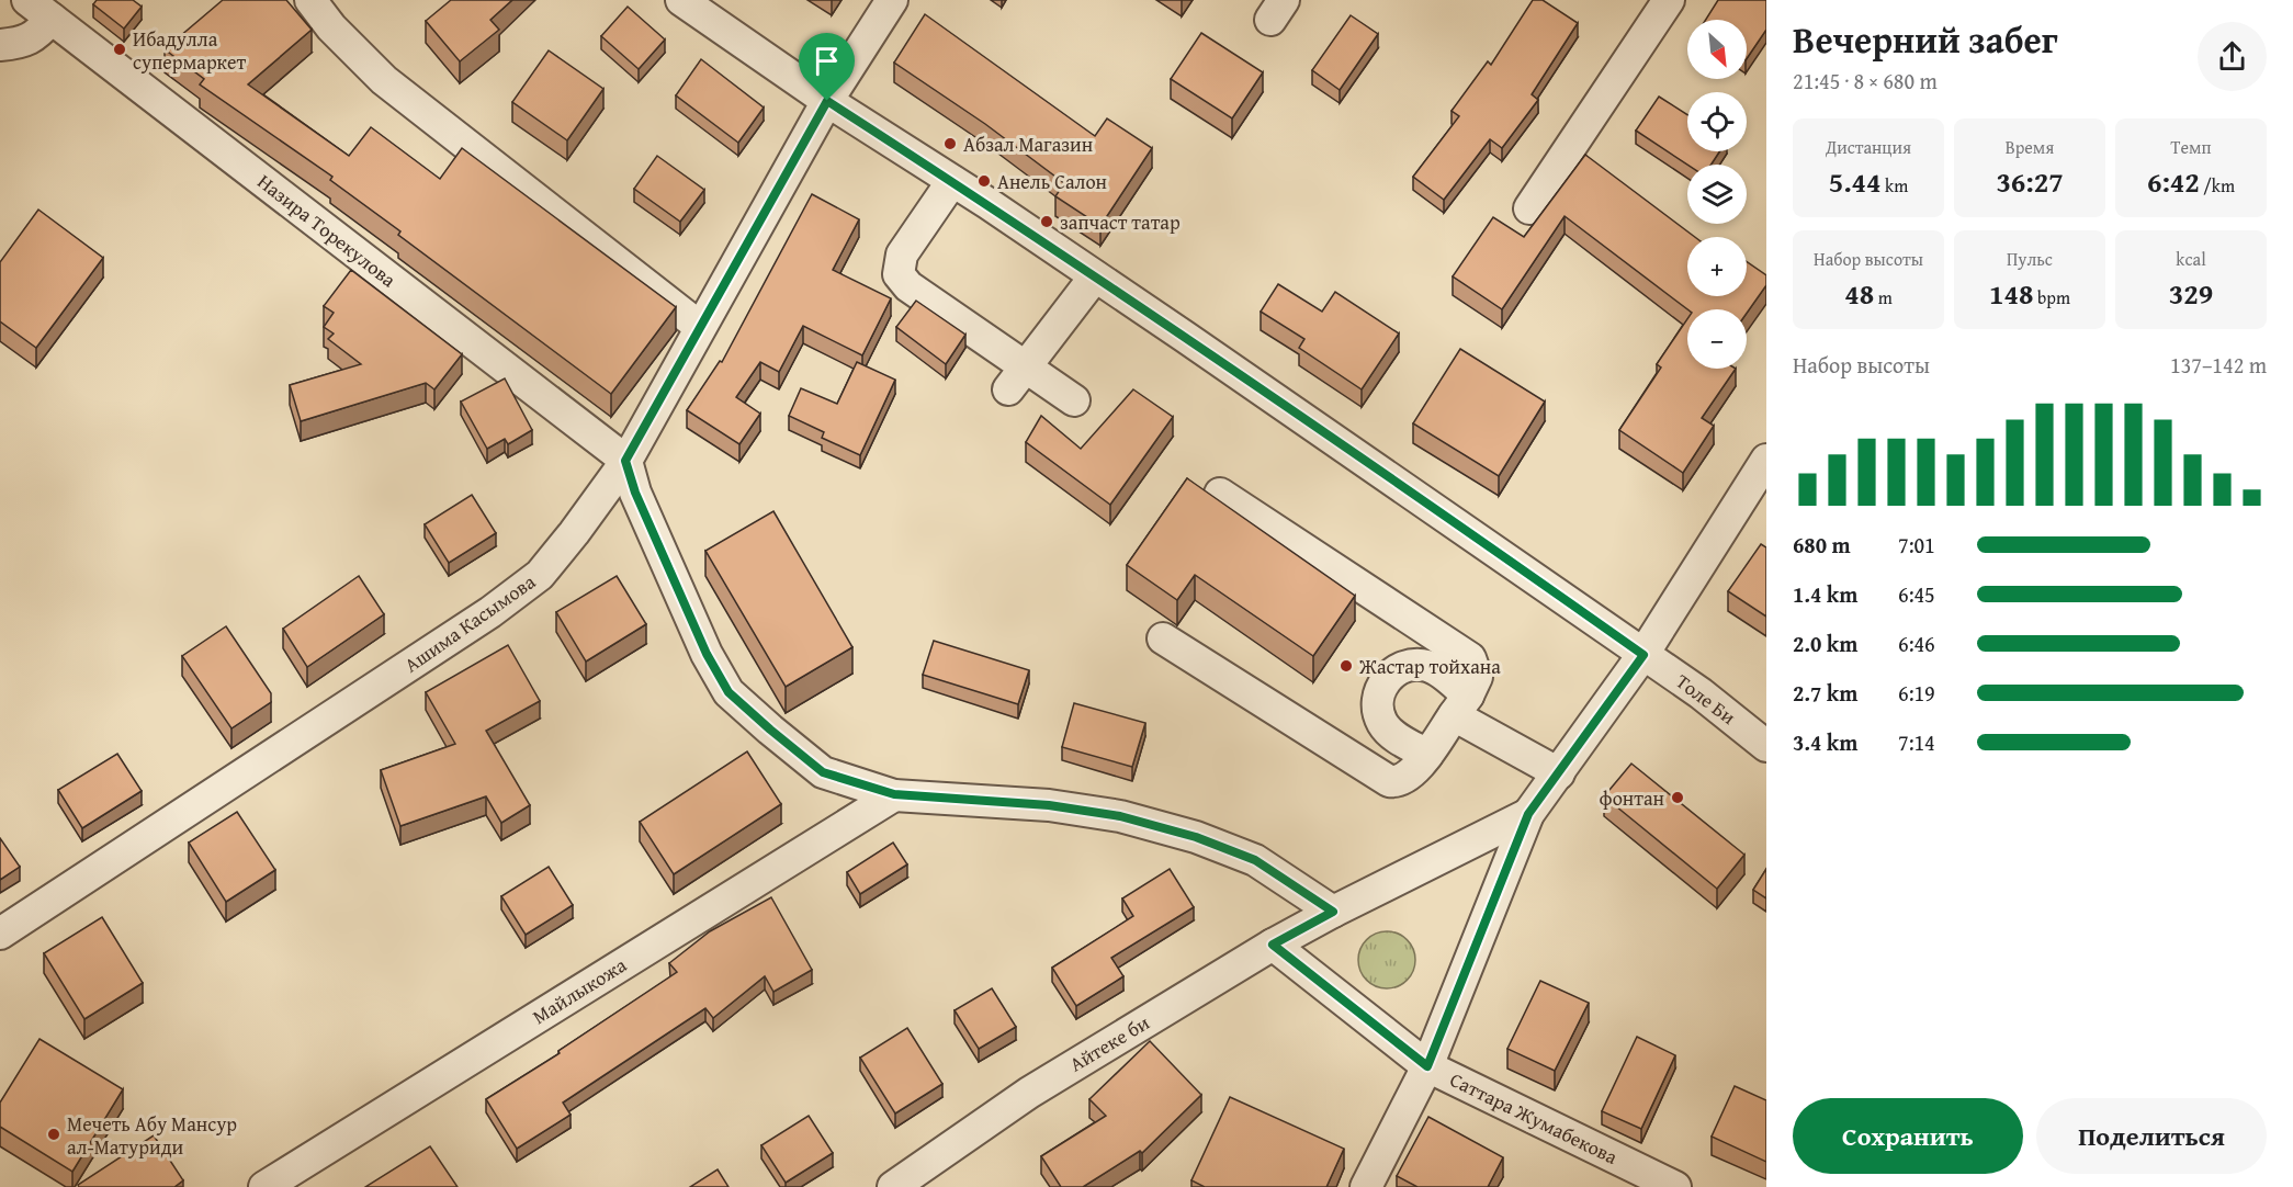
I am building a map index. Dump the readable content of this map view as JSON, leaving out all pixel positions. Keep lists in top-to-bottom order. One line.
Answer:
{"streets":{"street":["Назира Торекулова","Ашима Касымова","Толе Би","Майлыкожа","Айтеке би","Саттара Жумабекова"]},"crossings":[["Назира Торекулова","Ашима Касымова"],["Ашима Касымова","Толе Би"],["Айтеке би","Саттара Жумабекова"]],"places":["Ибадулла супермаркет","Абзал Магазин","Анель Салон","запчаст татар","Жастар тойхана","фонтан","Мечеть Абу Мансур ал-Матуриди"],"north":"bottom right","page":{"heading":["Вечерний забег","21:45 · 8 × 680 m"],"map_buttons":["+","−"],"stats":[["Дистанция","5.44 km"],["Время","36:27"],["Темп","6:42 /km"],["Набор высоты","48 m"],["Пульс","148 bpm"],["kcal","329"]],"chart":["Набор высоты","137–142 m"],"list":[{"name":"680 m","note":"7:01"},{"name":"1.4 km","note":"6:45"},{"name":"2.0 km","note":"6:46"},{"name":"2.7 km","note":"6:19"},{"name":"3.4 km","note":"7:14"}],"buttons":["Сохранить","Поделиться"]}}
